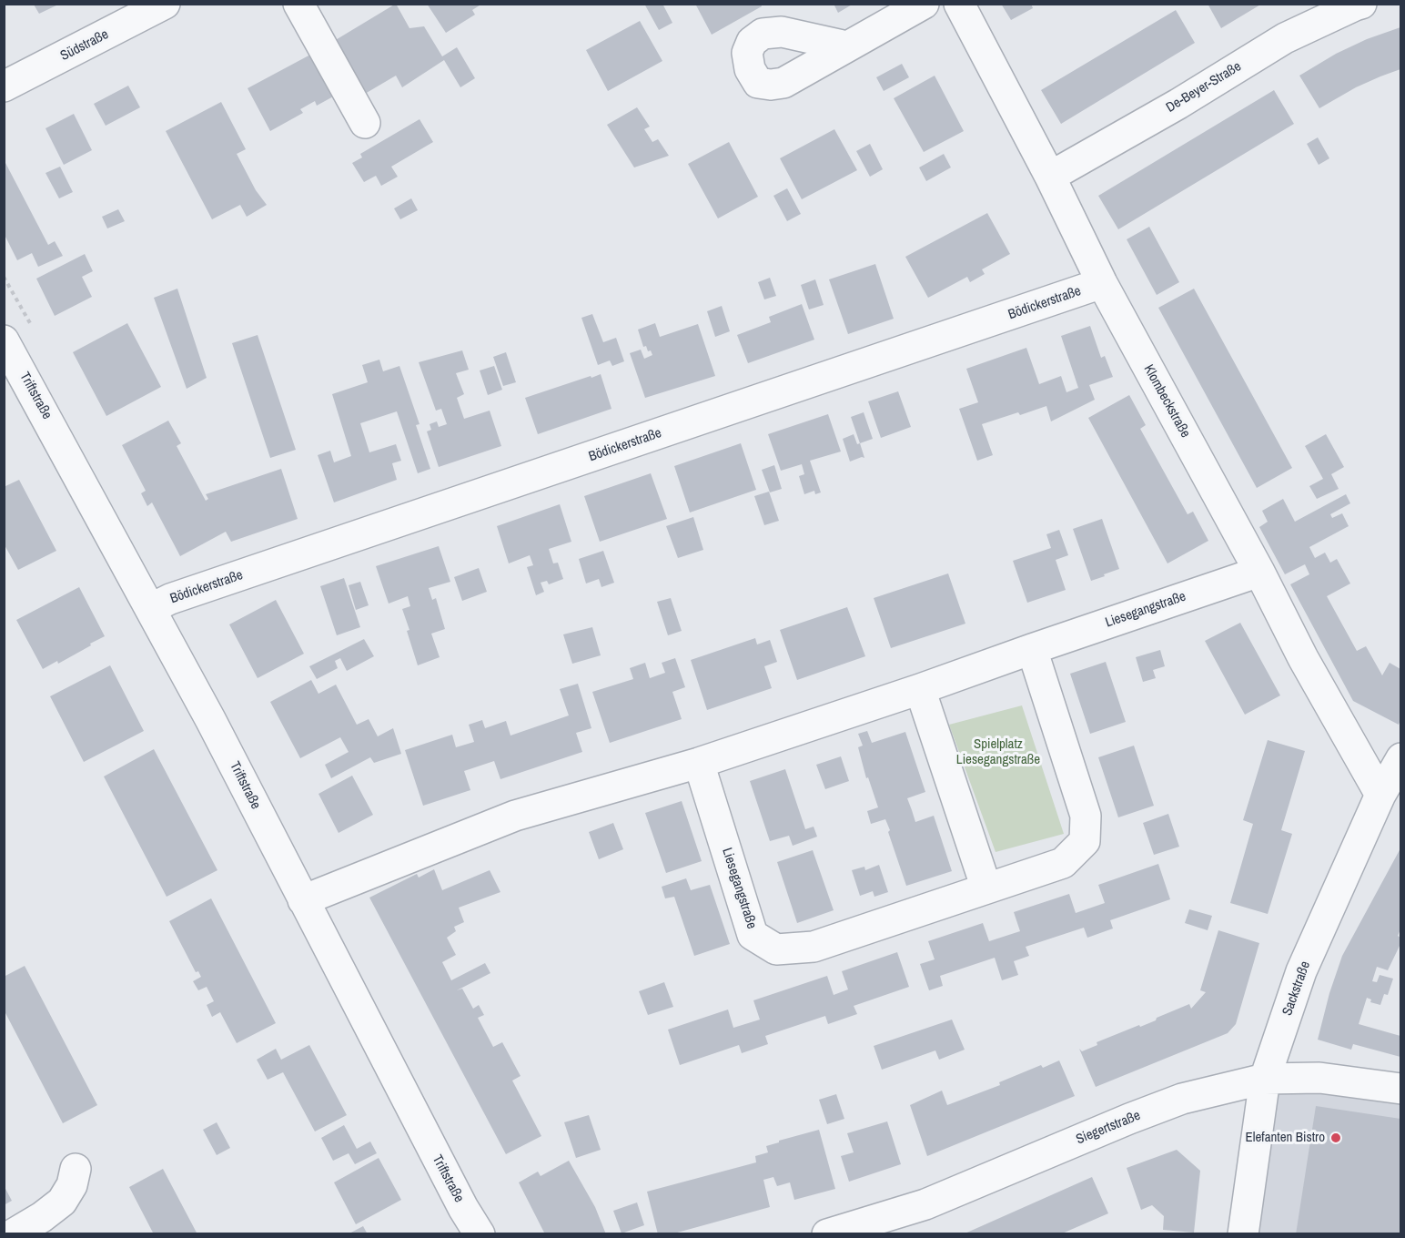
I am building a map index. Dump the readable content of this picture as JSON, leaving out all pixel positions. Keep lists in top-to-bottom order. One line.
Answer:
{"streets":{"street":["Südstraße","De-Beyer-Straße","Bödickerstraße","Triftstraße","Klombeckstraße","Liesegangstraße","Sackstraße","Siegertstraße"]},"crossings":[["De-Beyer-Straße","Klombeckstraße"],["Bödickerstraße","Triftstraße"],["Bödickerstraße","Klombeckstraße"],["Triftstraße","Liesegangstraße"],["Klombeckstraße","Liesegangstraße"],["Klombeckstraße","Sackstraße"],["Sackstraße","Siegertstraße"]],"parks":["Spielplatz Liesegangstraße"],"places":["Elefanten Bistro"]}
